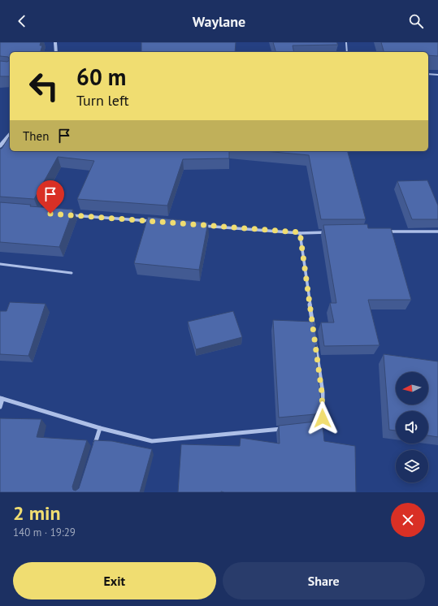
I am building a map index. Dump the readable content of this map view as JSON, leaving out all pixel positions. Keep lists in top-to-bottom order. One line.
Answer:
{"north":"left","page":{"header":"Waylane","turn":["60 m","Turn left"],"then":"Then","heading":["2 min","140 m · 19:29"],"buttons":["Exit","Share"]}}
